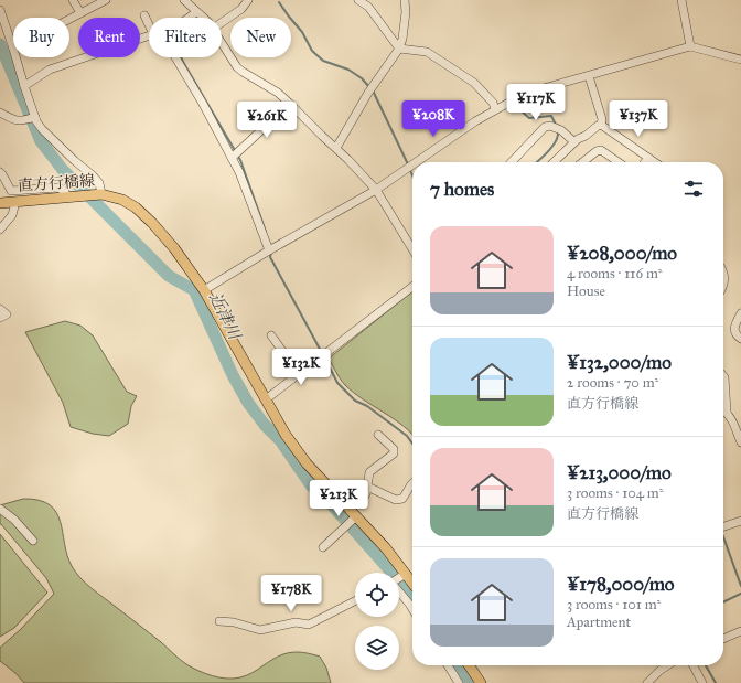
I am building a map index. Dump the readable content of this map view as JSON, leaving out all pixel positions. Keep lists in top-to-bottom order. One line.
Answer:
{"streets":{"main road":["直方行橋線"]},"water":["近津川"],"page":{"chip":["Buy","Rent","Filters","New"],"price":["¥117K","¥208K","¥137K","¥261K","¥132K","¥213K","¥178K"],"heading":"7 homes","list":[{"name":"¥208,000/mo","note":"4 rooms · 116 m² · House"},{"name":"¥132,000/mo","note":"2 rooms · 70 m² · 直方行橋線"},{"name":"¥213,000/mo","note":"3 rooms · 104 m² · 直方行橋線"},{"name":"¥178,000/mo","note":"3 rooms · 101 m² · Apartment"}]}}
